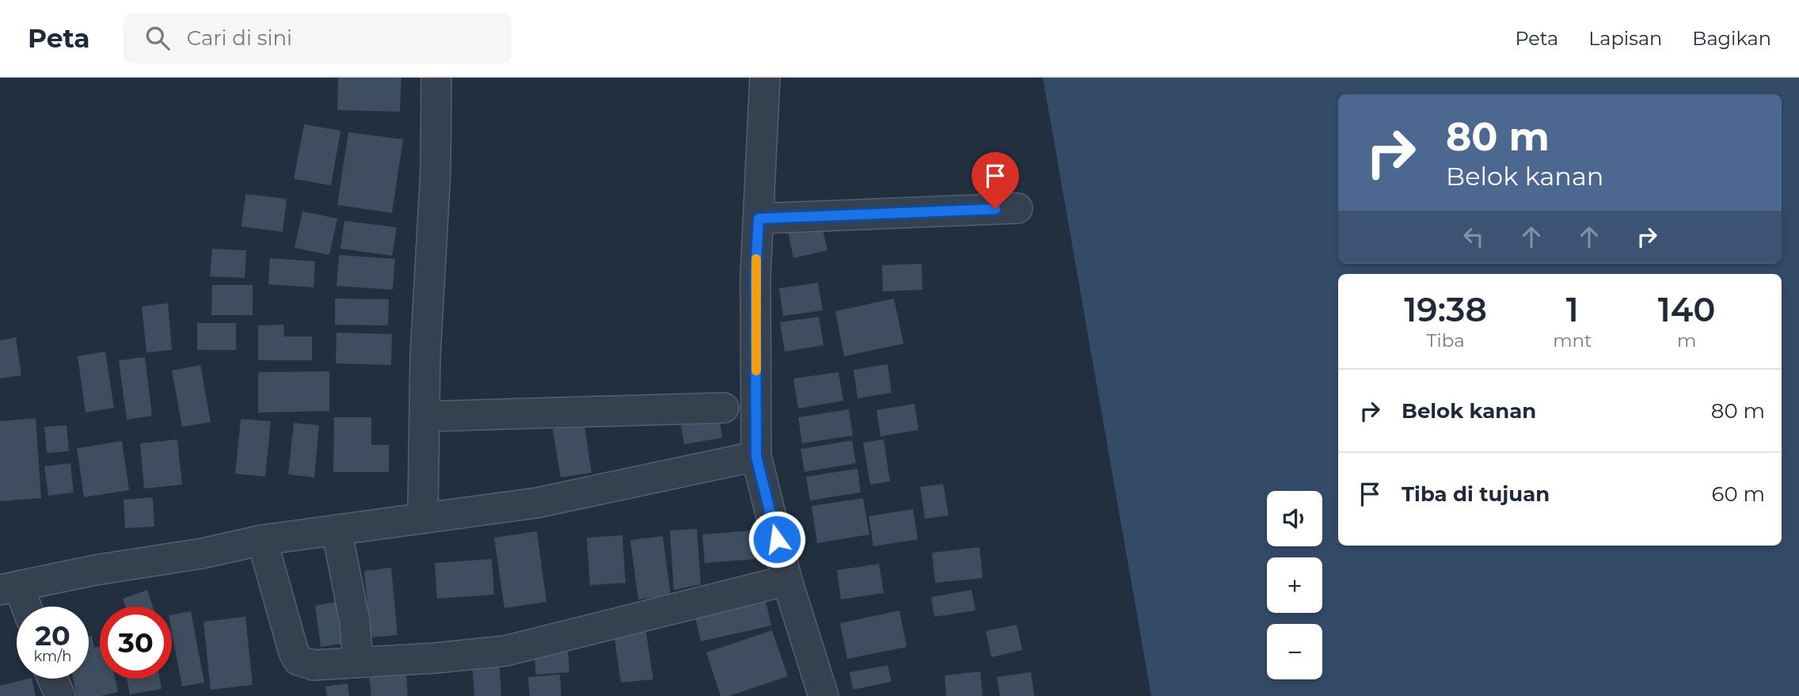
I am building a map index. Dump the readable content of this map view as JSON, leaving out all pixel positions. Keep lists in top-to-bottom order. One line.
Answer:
{"page":{"header":"Peta","search":"Cari di sini","nav":["Peta","Lapisan","Bagikan"],"turn":["80 m","Belok kanan"],"eta":["19:38","Tiba","1","mnt","140","m"],"list":[{"name":"Belok kanan","value":"80 m"},{"name":"Tiba di tujuan","value":"60 m"}],"map_buttons":["+","−"],"speed":"20 km/h","limit":"30"}}
